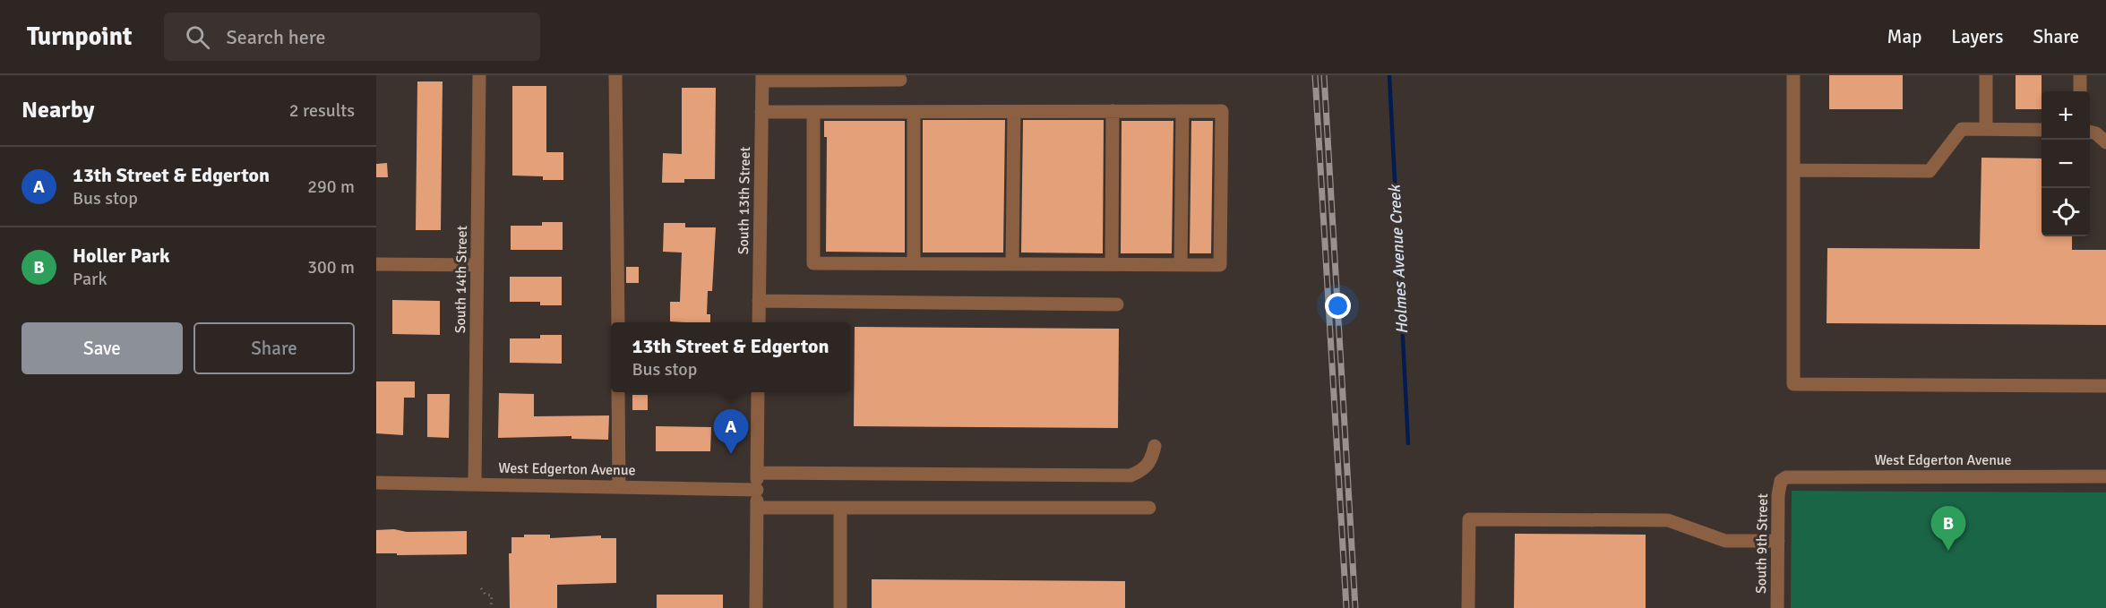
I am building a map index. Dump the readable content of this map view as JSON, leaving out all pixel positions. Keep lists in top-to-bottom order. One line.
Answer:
{"streets":{"street":["South 13th Street","South 14th Street","West Edgerton Avenue","South 9th Street"]},"crossings":[["South 14th Street","West Edgerton Avenue"],["West Edgerton Avenue","South 9th Street"]],"water":["Holmes Avenue Creek"],"page":{"header":"Turnpoint","search":"Search here","nav":["Map","Layers","Share"],"heading":["Nearby","2 results"],"map_buttons":["+","−"],"list":[{"mark":"A","name":"13th Street & Edgerton","note":"Bus stop","value":"290 m"},{"mark":"B","name":"Holler Park","note":"Park","value":"300 m"}],"buttons":["Save","Share"],"popup":["13th Street & Edgerton","Bus stop"],"pins":["A","B"]}}
